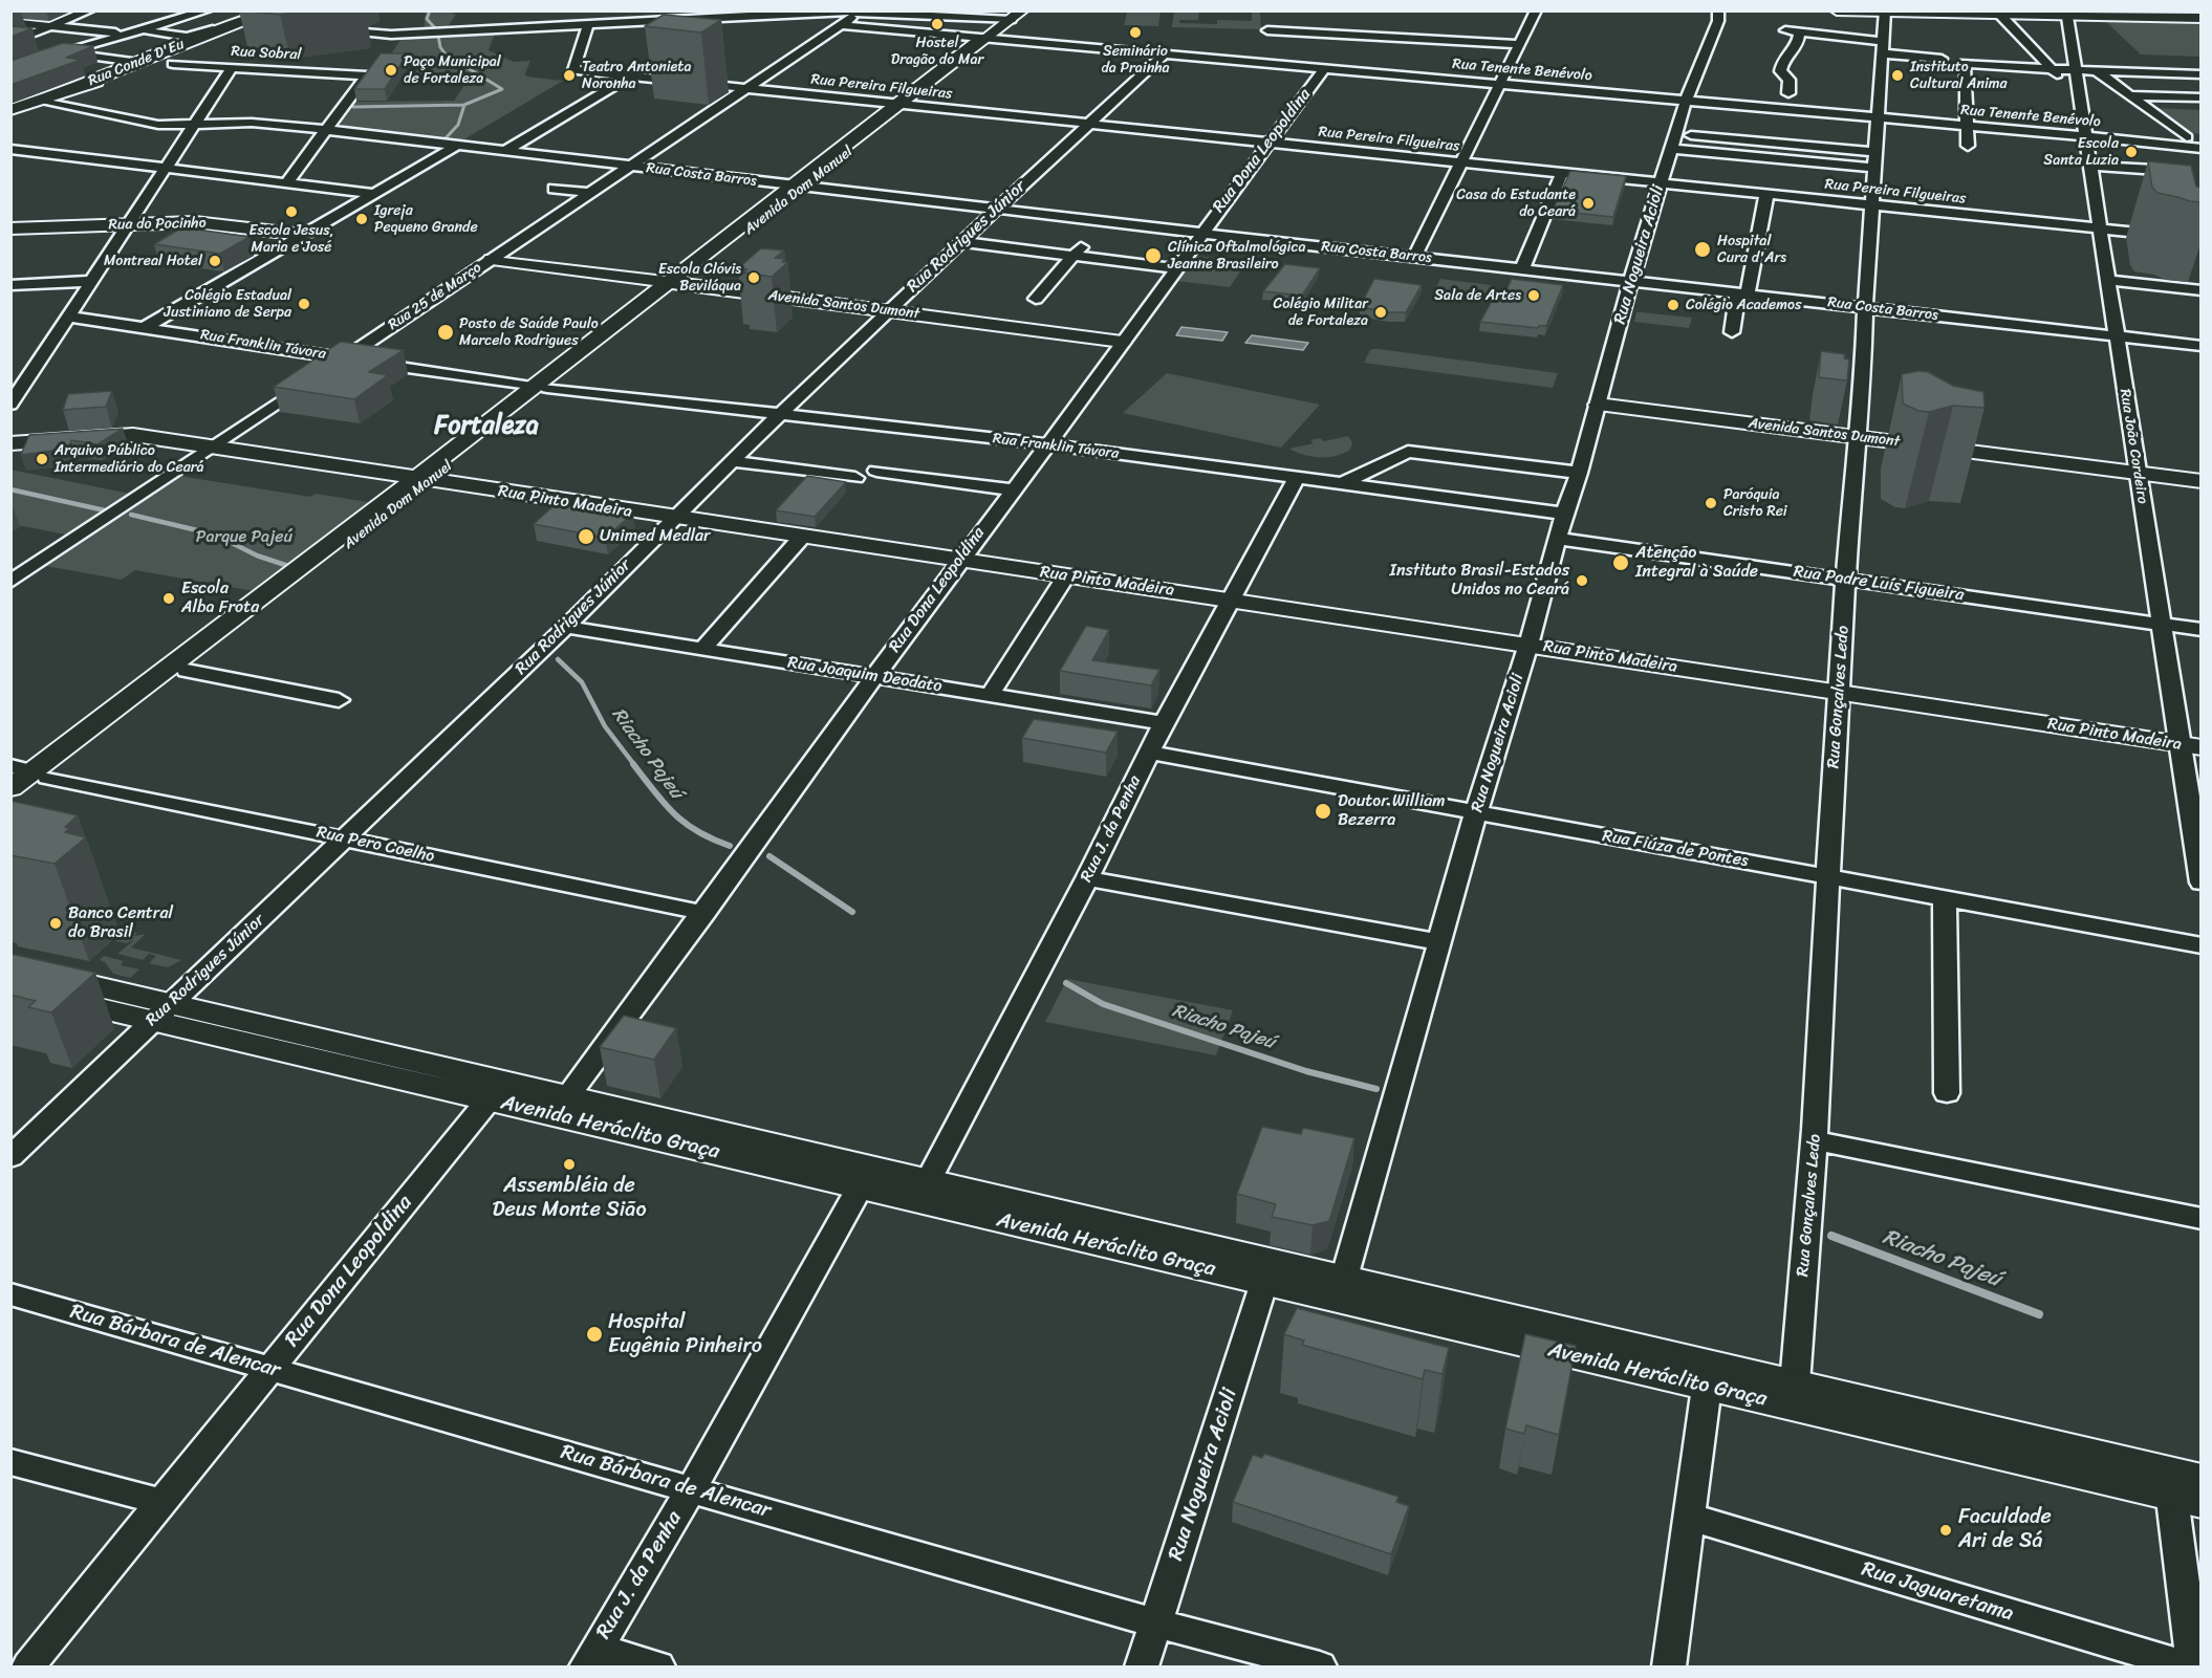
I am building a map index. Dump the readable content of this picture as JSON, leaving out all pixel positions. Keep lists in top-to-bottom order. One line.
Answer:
{"streets":{"main road":["Rua Conde D'Eu","Avenida Dom Manuel","Rua do Pocinho","Avenida Santos Dumont","Rua Pinto Madeira","Avenida Heráclito Graça"],"street":["Rua Sobral","Rua Tenente Benévolo","Rua Pereira Filgueiras","Rua Dona Leopoldina","Rua Costa Barros","Rua Rodrigues Júnior","Rua Nogueira Acioli","Rua 25 de Março","Rua Franklin Távora","Rua João Cordeiro","Rua Padre Luís Figueira","Rua Joaquim Deodato","Rua Gonçalves Ledo","Rua J. da Penha","Rua Pero Coelho","Rua Fiúza de Pontes","Rua Bárbara de Alencar","Rua Jaguaretama"]},"crossings":[["Rua Sobral","Rua Conde D'Eu"],["Rua Sobral","Rua Costa Barros"],["Rua Conde D'Eu","Rua Costa Barros"],["Rua Tenente Benévolo","Rua Dona Leopoldina"],["Rua Tenente Benévolo","Avenida Dom Manuel"],["Rua Tenente Benévolo","Rua Rodrigues Júnior"],["Rua Tenente Benévolo","Rua Nogueira Acioli"],["Rua Tenente Benévolo","Rua 25 de Março"],["Rua Tenente Benévolo","Rua João Cordeiro"],["Rua Tenente Benévolo","Rua Gonçalves Ledo"],["Rua Pereira Filgueiras","Rua Dona Leopoldina"],["Rua Pereira Filgueiras","Avenida Dom Manuel"],["Rua Pereira Filgueiras","Rua Rodrigues Júnior"],["Rua Pereira Filgueiras","Rua Nogueira Acioli"],["Rua Pereira Filgueiras","Rua 25 de Março"],["Rua Pereira Filgueiras","Rua João Cordeiro"],["Rua Pereira Filgueiras","Rua Gonçalves Ledo"],["Rua Dona Leopoldina","Rua Costa Barros"],["Rua Dona Leopoldina","Avenida Santos Dumont"],["Rua Dona Leopoldina","Rua Franklin Távora"],["Rua Dona Leopoldina","Rua Pinto Madeira"],["Rua Dona Leopoldina","Rua Joaquim Deodato"],["Rua Dona Leopoldina","Rua Pero Coelho"],["Rua Dona Leopoldina","Avenida Heráclito Graça"],["Rua Dona Leopoldina","Rua Bárbara de Alencar"],["Rua Costa Barros","Avenida Dom Manuel"],["Rua Costa Barros","Rua Rodrigues Júnior"],["Rua Costa Barros","Rua Nogueira Acioli"],["Rua Costa Barros","Rua 25 de Março"],["Rua Costa Barros","Rua João Cordeiro"],["Rua Costa Barros","Rua Gonçalves Ledo"],["Avenida Dom Manuel","Avenida Santos Dumont"],["Avenida Dom Manuel","Rua Franklin Távora"],["Avenida Dom Manuel","Rua Pinto Madeira"],["Avenida Dom Manuel","Rua Pero Coelho"],["Rua Rodrigues Júnior","Avenida Santos Dumont"],["Rua Rodrigues Júnior","Rua Franklin Távora"],["Rua Rodrigues Júnior","Rua Pinto Madeira"],["Rua Rodrigues Júnior","Rua Joaquim Deodato"],["Rua Rodrigues Júnior","Rua Pero Coelho"],["Rua Rodrigues Júnior","Avenida Heráclito Graça"],["Rua Nogueira Acioli","Avenida Santos Dumont"],["Rua Nogueira Acioli","Rua Franklin Távora"],["Rua Nogueira Acioli","Rua Pinto Madeira"],["Rua Nogueira Acioli","Rua Padre Luís Figueira"],["Rua Nogueira Acioli","Rua Fiúza de Pontes"],["Rua Nogueira Acioli","Avenida Heráclito Graça"],["Rua Nogueira Acioli","Rua Bárbara de Alencar"],["Rua 25 de Março","Avenida Santos Dumont"],["Rua 25 de Março","Rua Franklin Távora"],["Rua 25 de Março","Rua Pinto Madeira"],["Avenida Santos Dumont","Rua João Cordeiro"],["Avenida Santos Dumont","Rua Gonçalves Ledo"],["Rua Franklin Távora","Rua J. da Penha"],["Rua João Cordeiro","Rua Pinto Madeira"],["Rua João Cordeiro","Rua Padre Luís Figueira"],["Rua Pinto Madeira","Rua Gonçalves Ledo"],["Rua Pinto Madeira","Rua J. da Penha"],["Rua Padre Luís Figueira","Rua Gonçalves Ledo"],["Rua Joaquim Deodato","Rua J. da Penha"],["Rua Gonçalves Ledo","Rua Fiúza de Pontes"],["Rua Gonçalves Ledo","Avenida Heráclito Graça"],["Rua J. da Penha","Rua Fiúza de Pontes"],["Rua J. da Penha","Avenida Heráclito Graça"],["Rua J. da Penha","Rua Bárbara de Alencar"]],"districts":["Fortaleza"],"water":["Riacho Pajeú"],"parks":["Parque Pajeú"],"places":["Hostel Dragão do Mar","Seminário da Prainha","Paço Municipal de Fortaleza","Teatro Antonieta Noronha","Instituto Cultural Anima","Escola Santa Luzia","Casa do Estudante do Ceará","Escola Jesus, Maria e José","Igreja Pequeno Grande","Hospital Cura d'Ars","Clínica Oftalmológica Jeanne Brasileiro","Montreal Hotel","Escola Clóvis Beviláqua","Sala de Artes","Colégio Estadual Justiniano de Serpa","Colégio Academos","Colégio Militar de Fortaleza","Posto de Saúde Paulo Marcelo Rodrigues","Arquivo Público Intermediário do Ceará","Paróquia Cristo Rei","Unimed Medlar","Atenção Integral à Saúde","Instituto Brasil-Estados Unidos no Ceará","Escola Alba Frota","Doutor William Bezerra","Banco Central do Brasil","Assembléia de Deus Monte Sião","Hospital Eugênia Pinheiro","Faculdade Ari de Sá"]}
